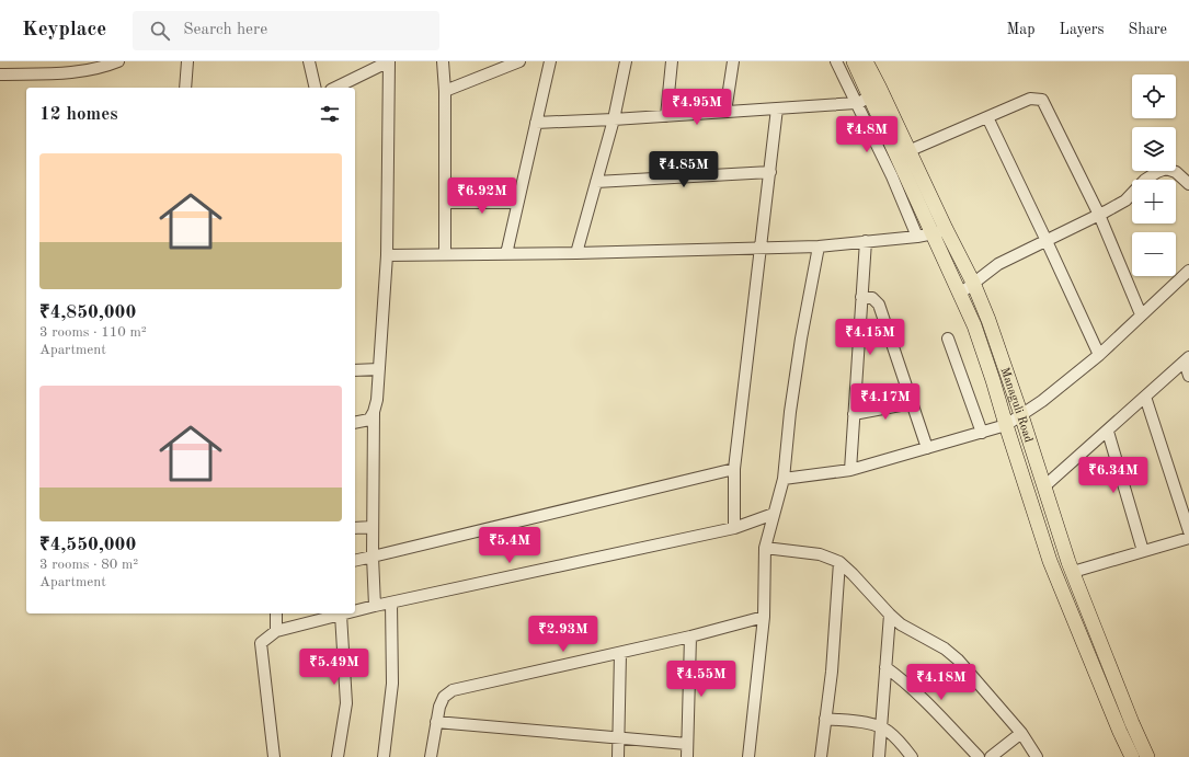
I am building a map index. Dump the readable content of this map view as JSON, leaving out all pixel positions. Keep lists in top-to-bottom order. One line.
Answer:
{"streets":{"main road":["Managuli Road"]},"page":{"header":"Keyplace","search":"Search here","nav":["Map","Layers","Share"],"map_buttons":["+","−"],"heading":"12 homes","price":["₹4.95M","₹4.8M","₹4.85M","₹6.92M","₹4.15M","₹4.17M","₹6.34M","₹5.4M","₹2.93M","₹5.49M","₹4.55M","₹4.18M"],"list":[{"name":"₹4,850,000","note":"3 rooms · 110 m² · Apartment"},{"name":"₹4,550,000","note":"3 rooms · 80 m² · Apartment"}]}}
